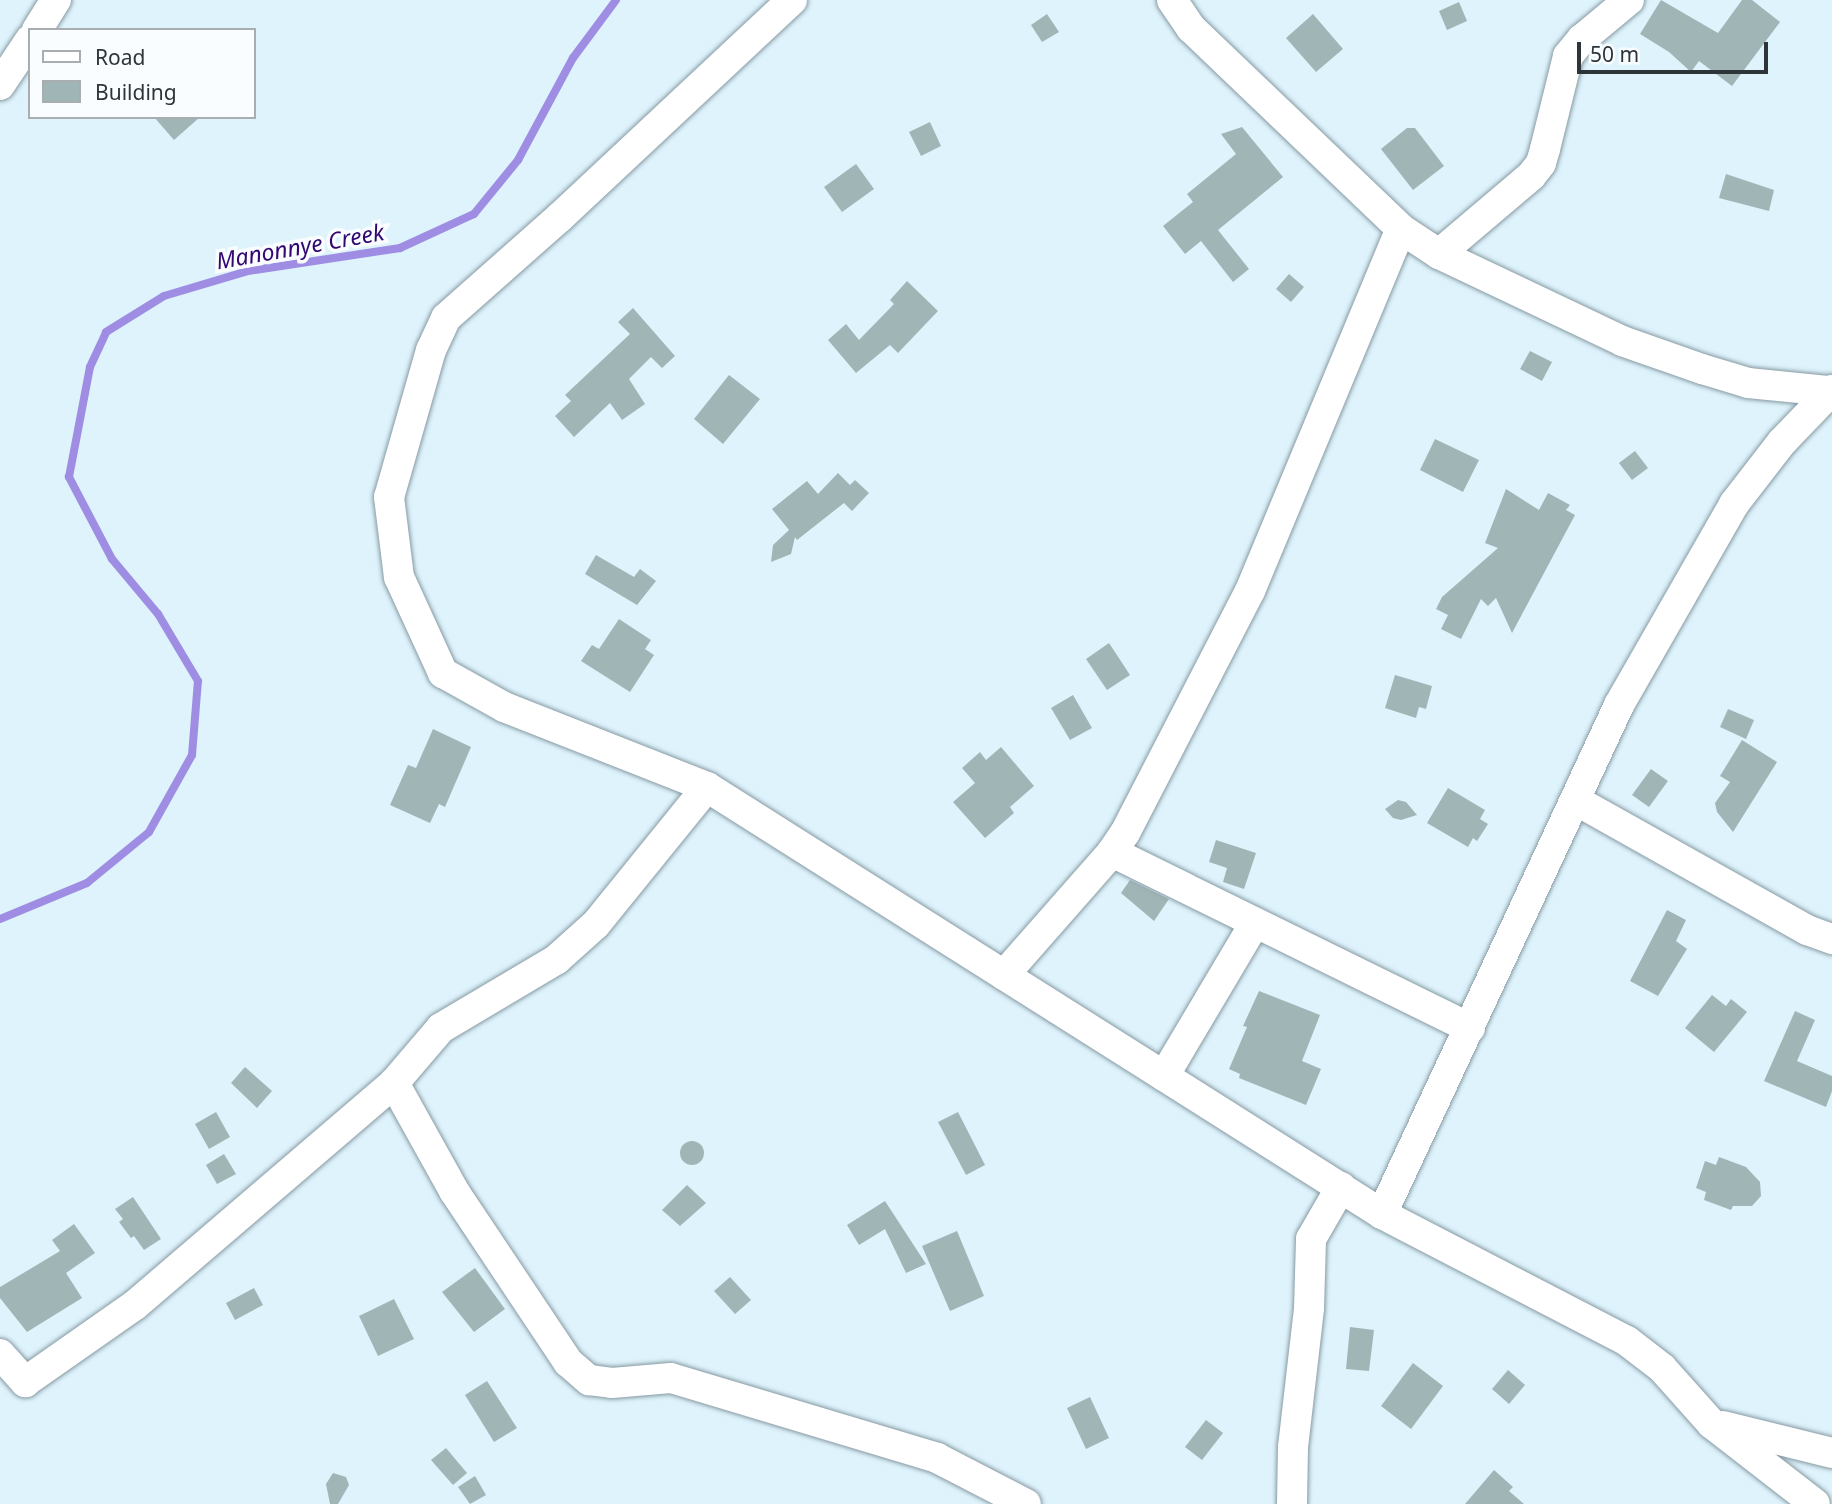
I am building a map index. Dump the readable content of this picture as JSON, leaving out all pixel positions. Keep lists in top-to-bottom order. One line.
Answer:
{"water":["Manonnye Creek"],"legend":["Road","Building"],"scale_bar":"50 m"}
